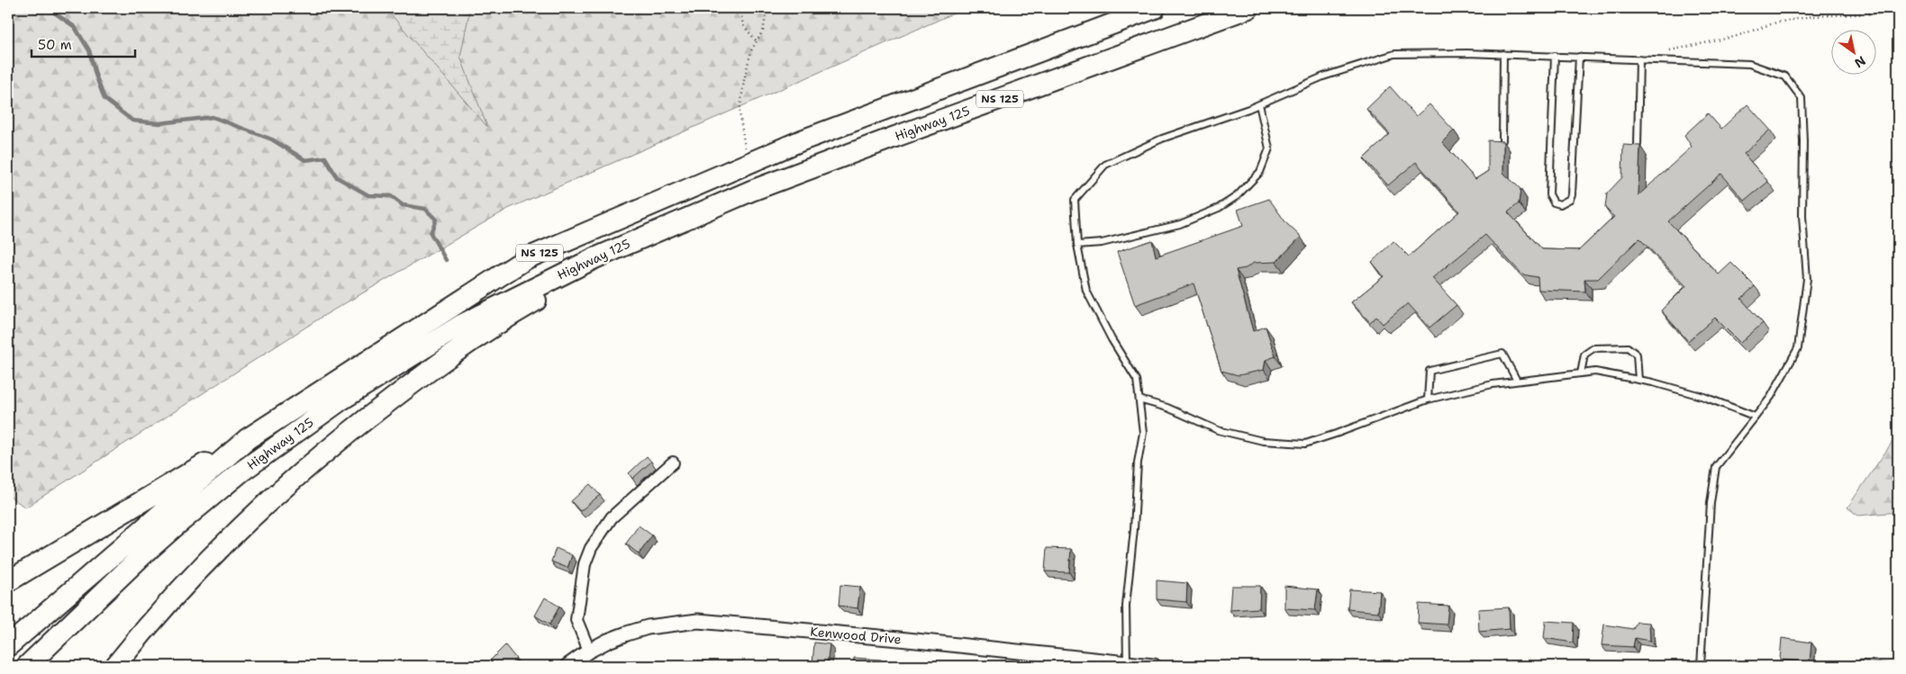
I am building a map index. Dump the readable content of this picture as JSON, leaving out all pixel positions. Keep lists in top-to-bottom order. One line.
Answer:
{"streets":{"highway":["NS 125","Highway 125"],"street":["Kenwood Drive"]},"scale_bar":"50 m","north":"bottom right"}
